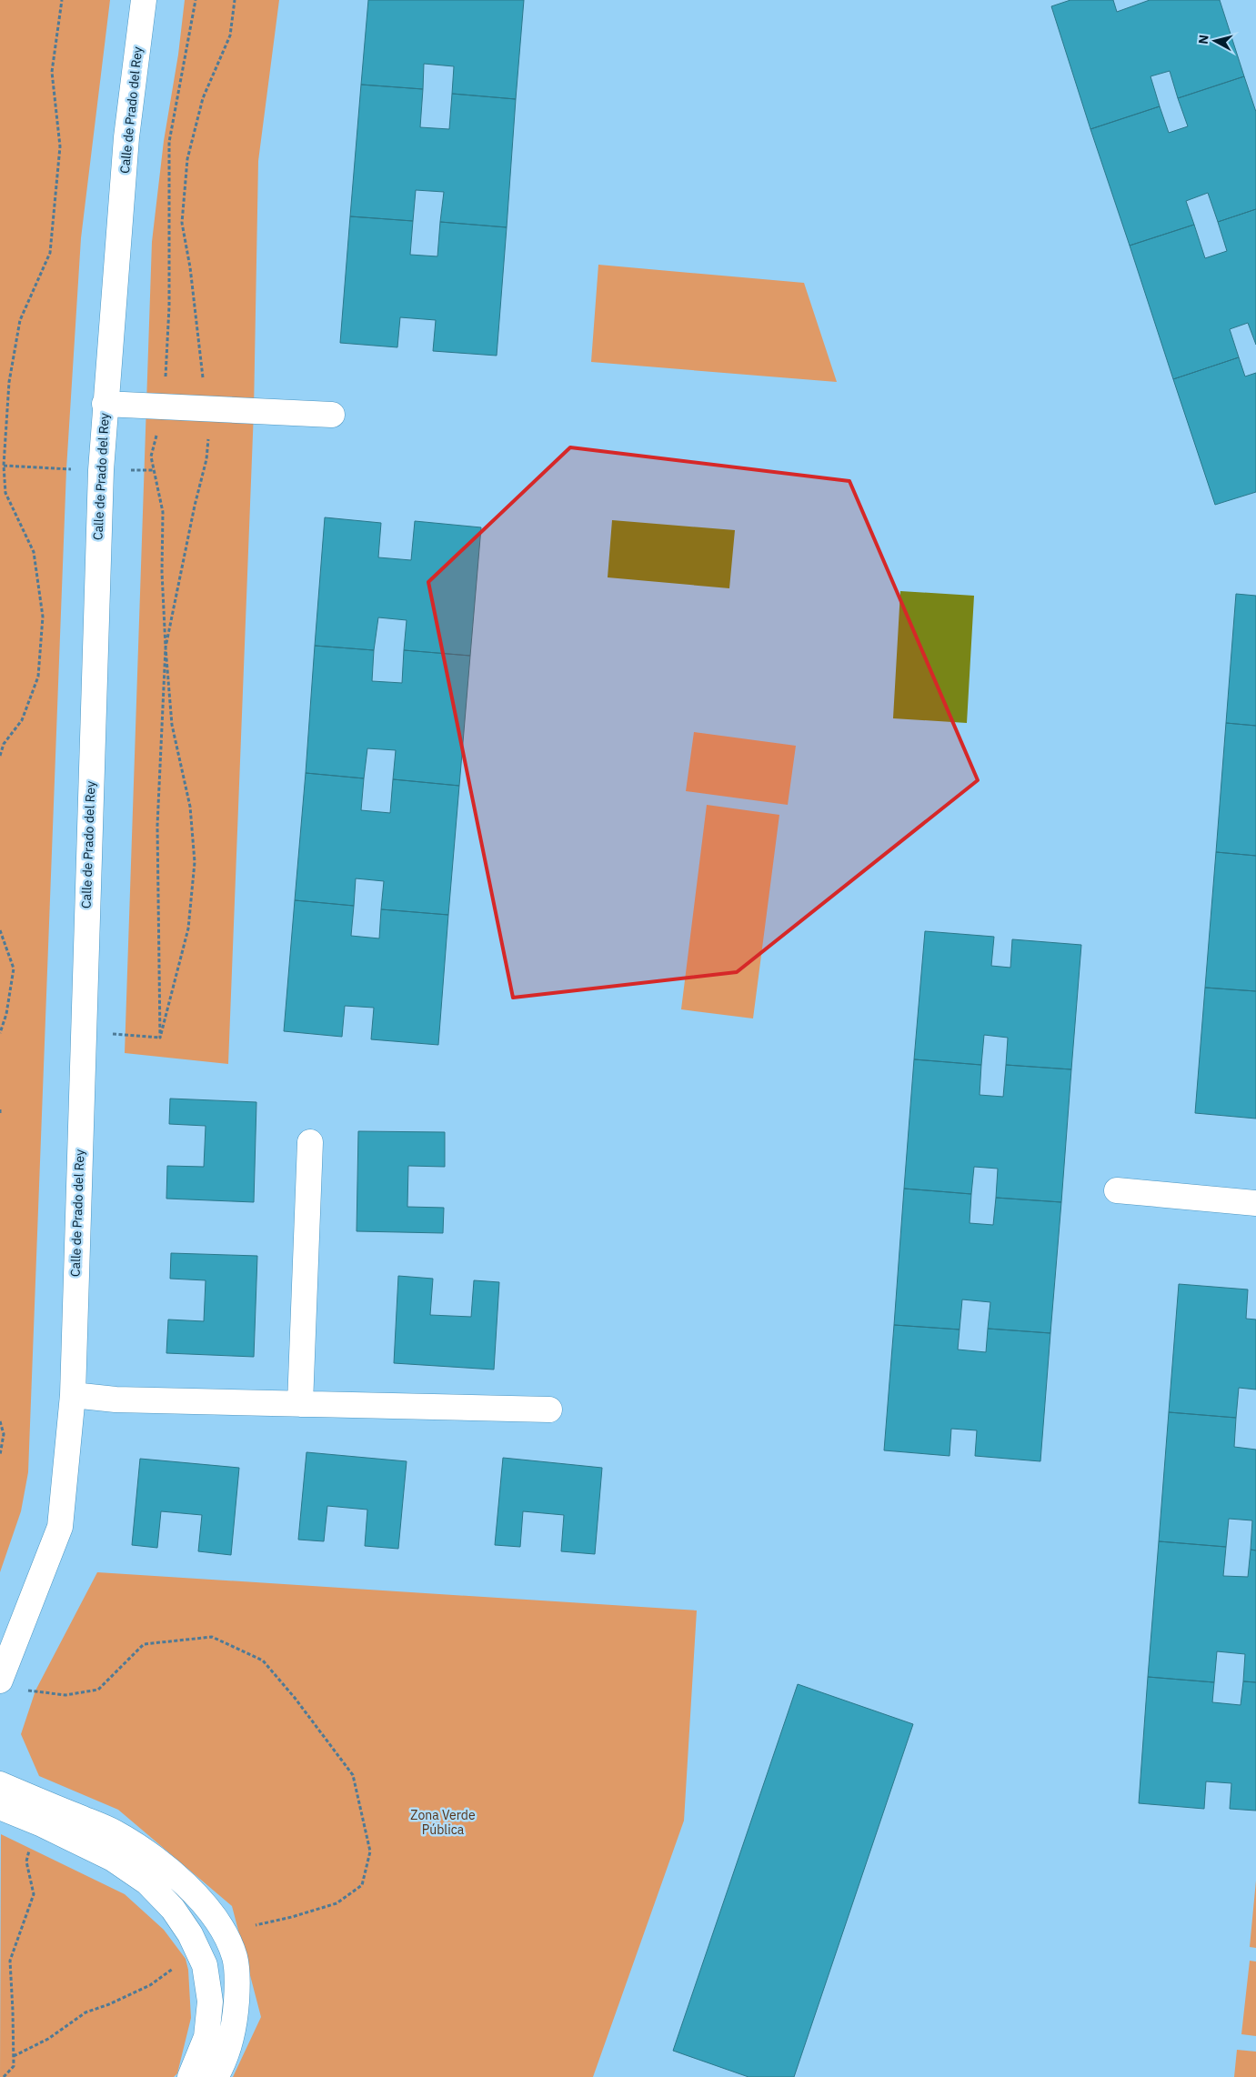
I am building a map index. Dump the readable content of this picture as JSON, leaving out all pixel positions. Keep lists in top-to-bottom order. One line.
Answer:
{"streets":{"street":["Calle de Prado del Rey"]},"parks":["Zona Verde Pública"],"north":"left"}
